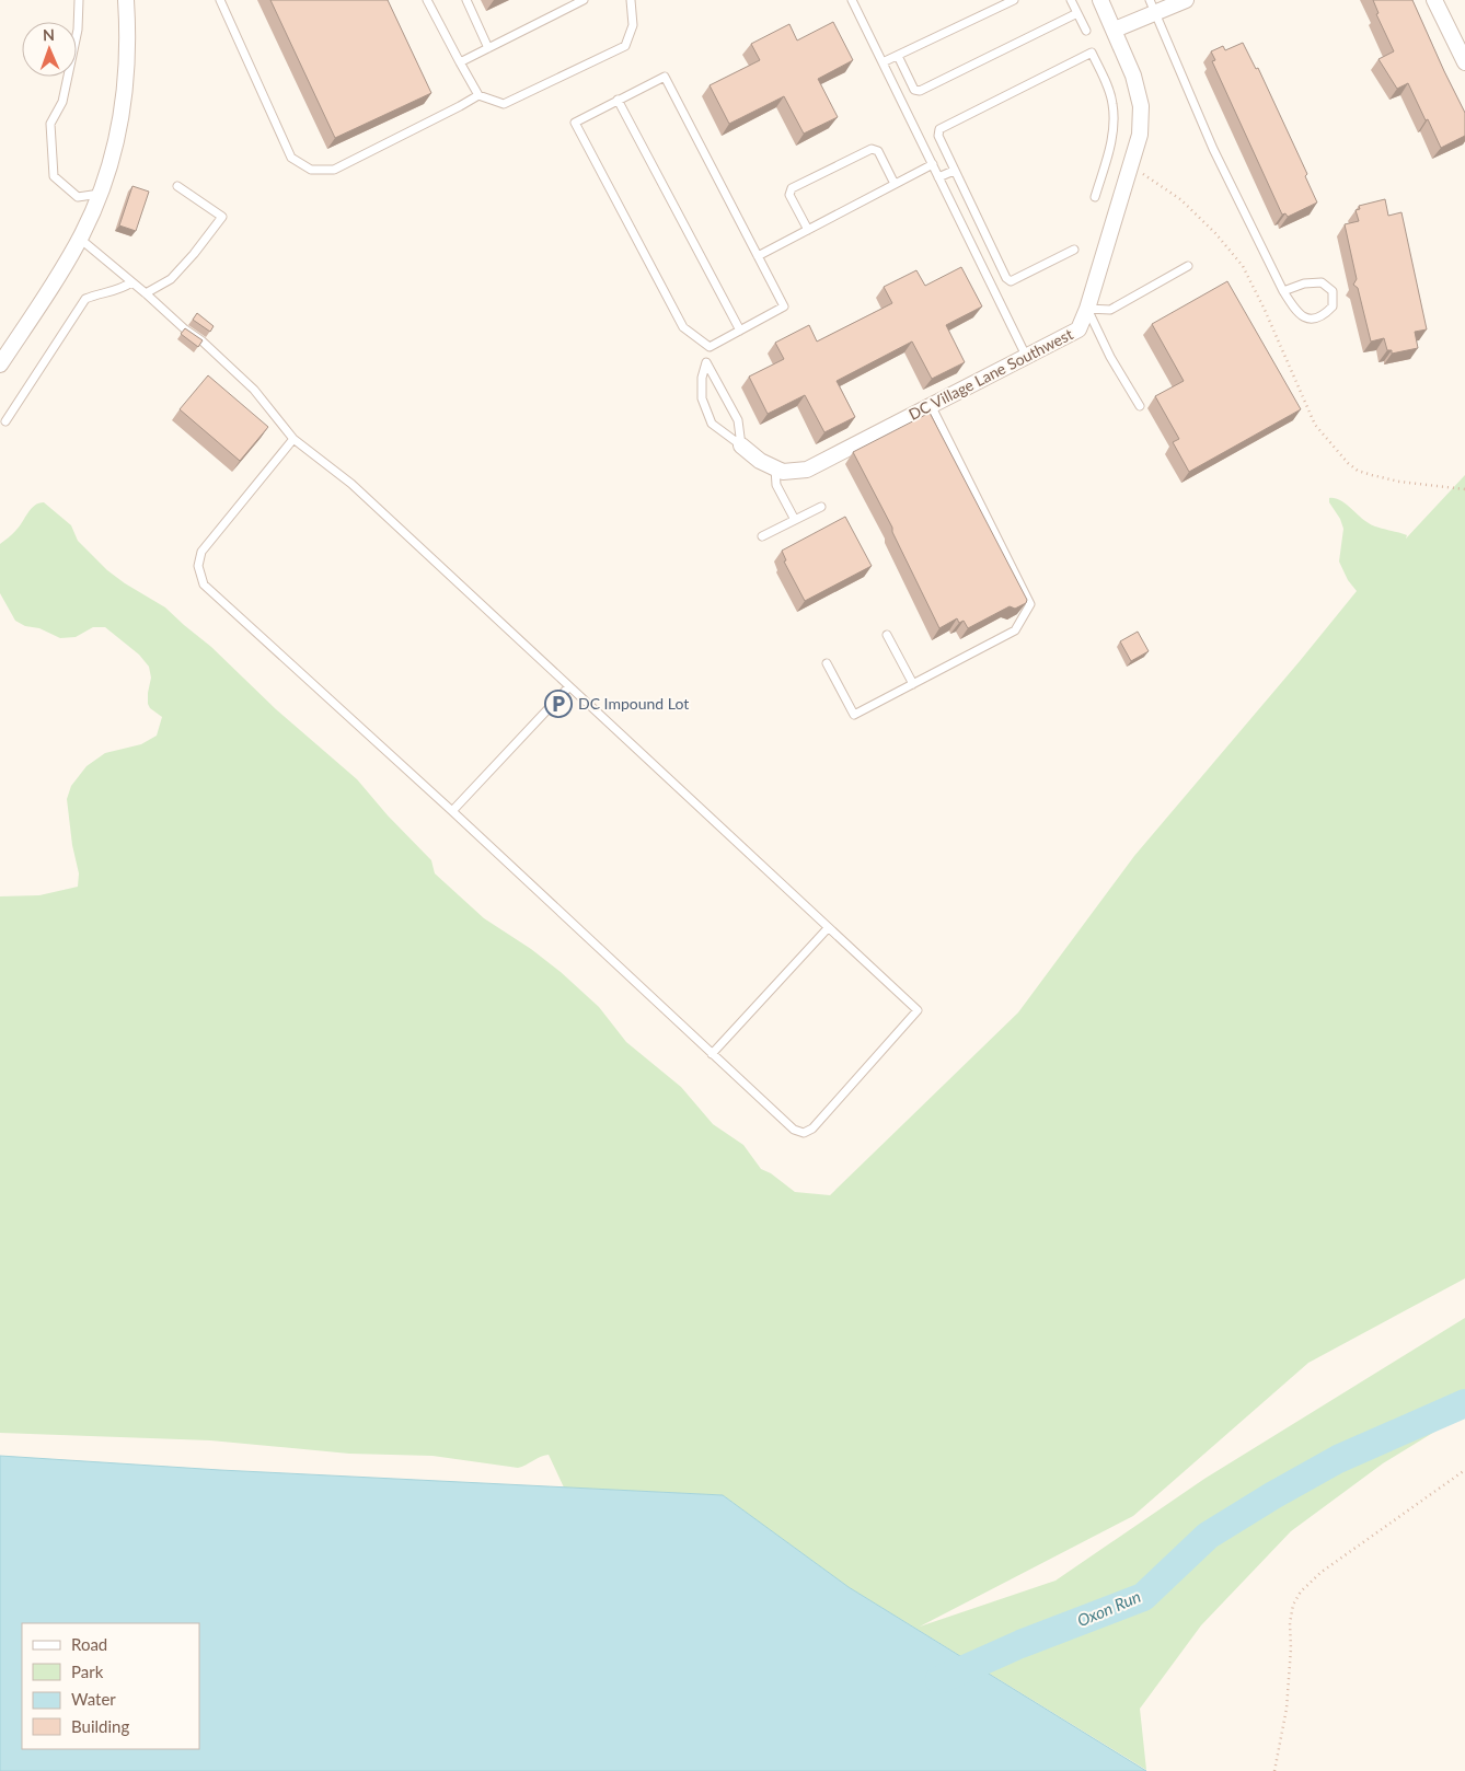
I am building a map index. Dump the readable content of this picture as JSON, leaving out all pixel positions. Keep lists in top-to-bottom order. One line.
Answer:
{"streets":{"street":["DC Village Lane Southwest"]},"water":["Oxon Run"],"places":{"parking":["DC Impound Lot"]},"legend":["Road","Park","Water","Building"],"north":"top"}
